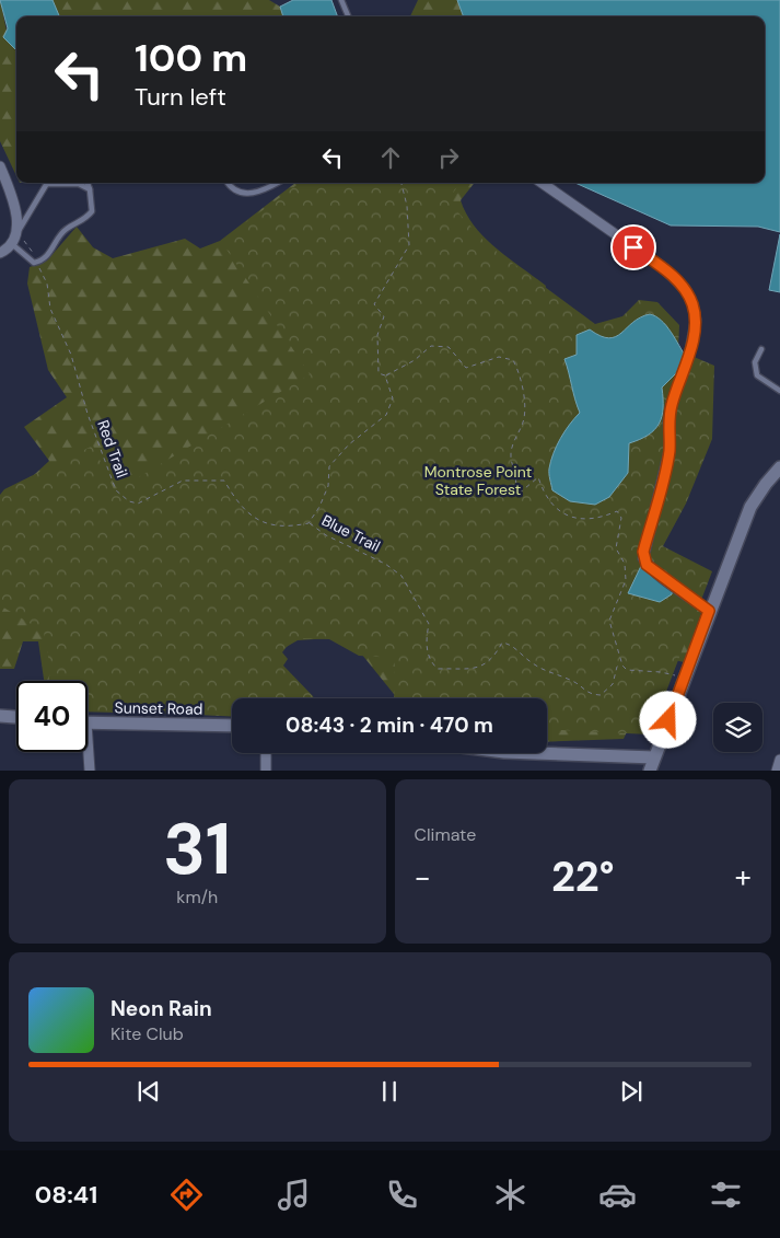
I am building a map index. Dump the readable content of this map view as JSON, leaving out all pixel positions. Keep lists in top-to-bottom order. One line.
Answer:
{"streets":{"street":["Sunset Road"],"path":["Red Trail","Blue Trail"]},"crossings":[["Red Trail","Blue Trail"]],"parks":["Montrose Point State Forest"],"page":{"turn":["100 m","Turn left"],"limit":"40","trip":"08:43 · 2 min · 470 m","tile":[["31","km/h"],"Climate"],"heat":["−","22°","+"],"song":["Neon Rain","Kite Club"],"tabs":"08:41"}}
